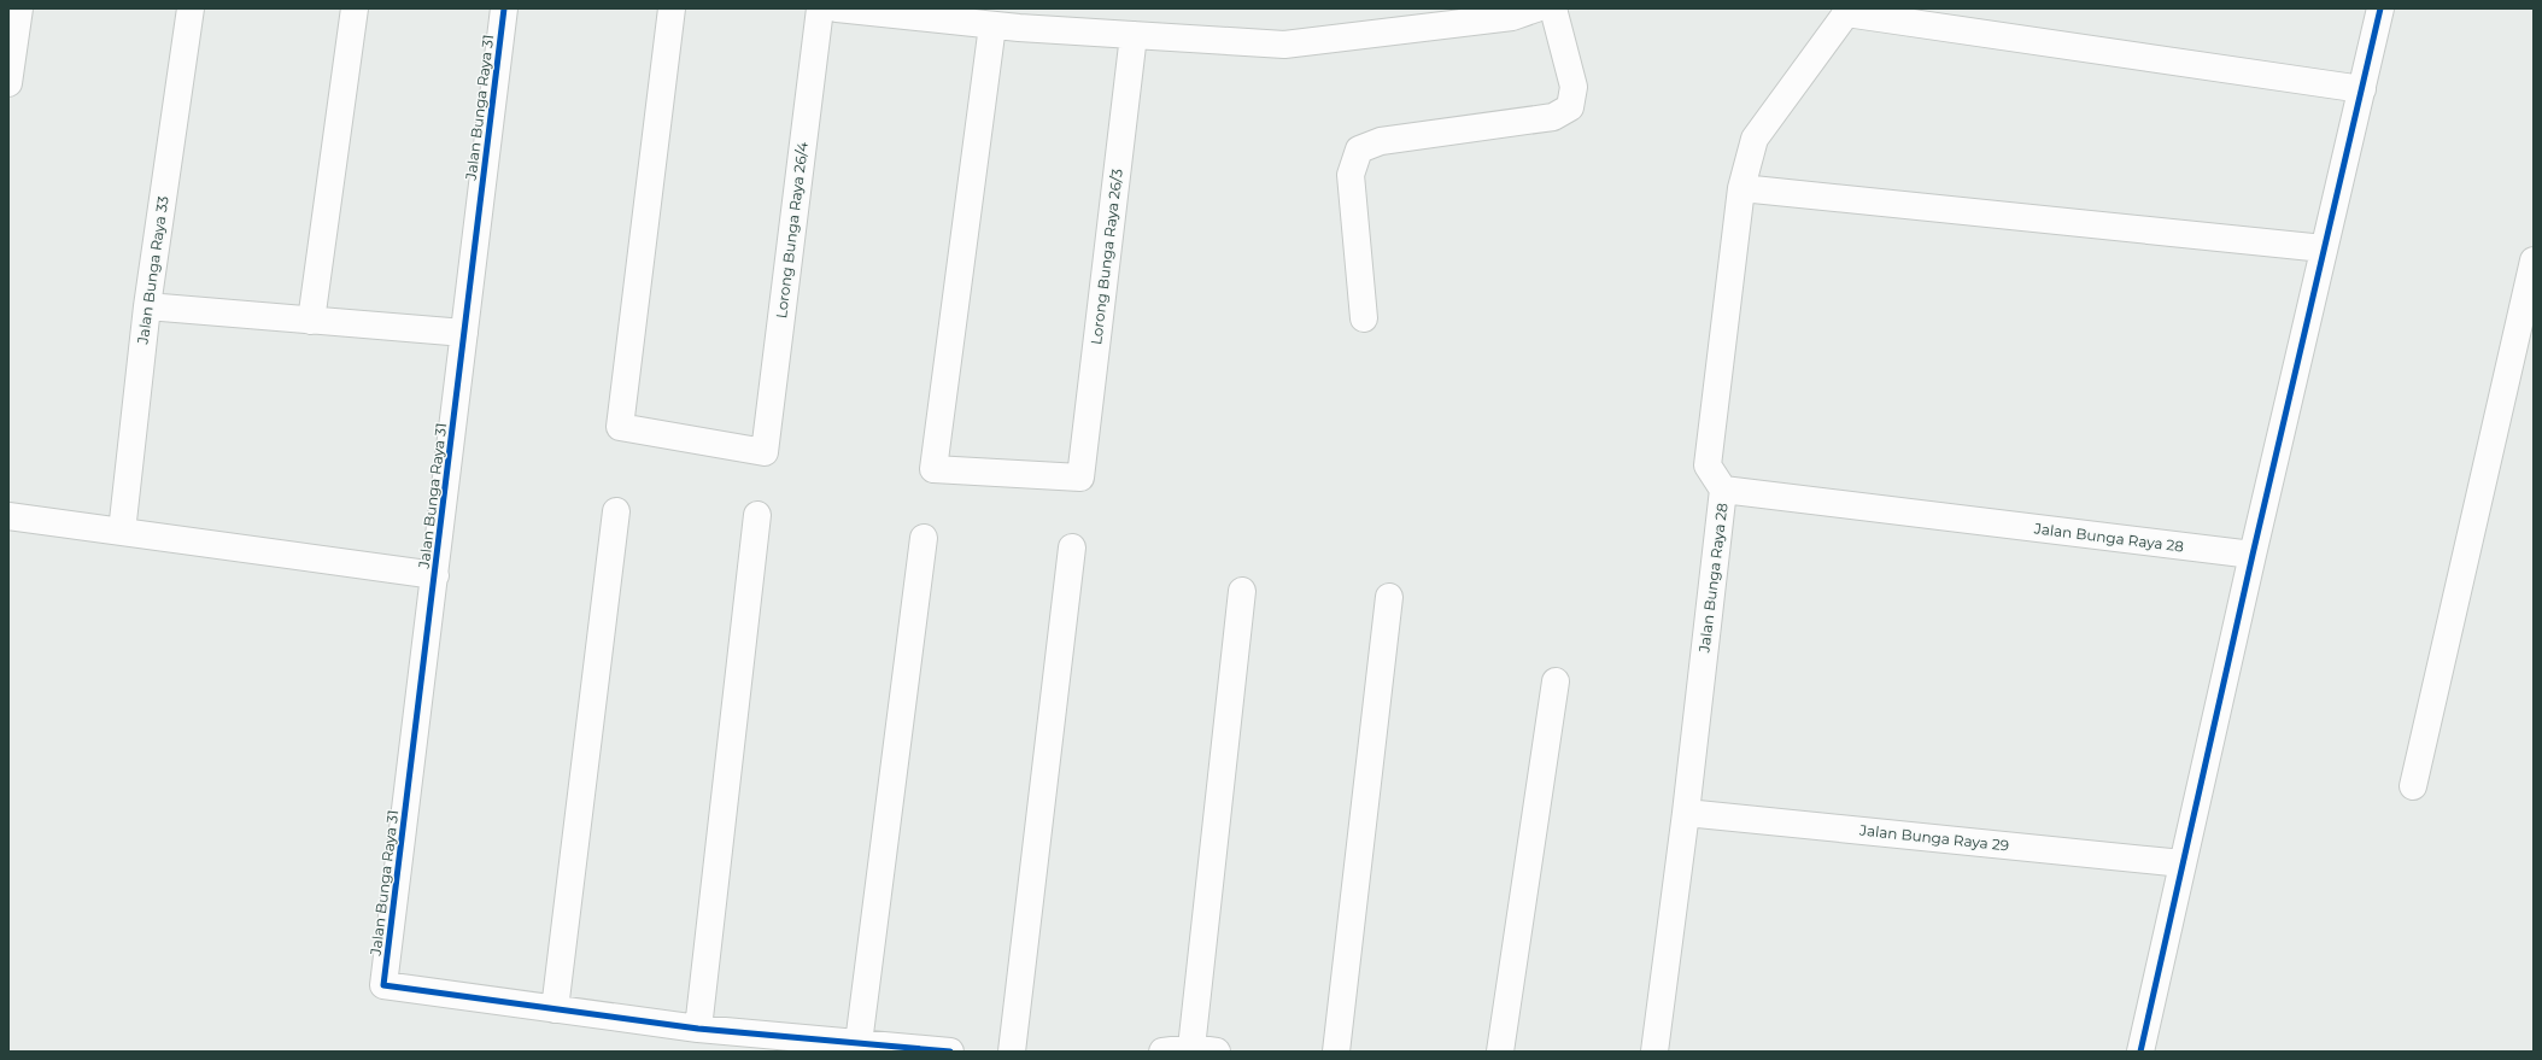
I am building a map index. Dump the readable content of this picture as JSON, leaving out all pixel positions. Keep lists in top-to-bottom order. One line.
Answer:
{"streets":{"street":["Jalan Bunga Raya 31","Lorong Bunga Raya 26/4","Lorong Bunga Raya 26/3","Jalan Bunga Raya 33","Jalan Bunga Raya 28","Jalan Bunga Raya 29"]},"crossings":[["Jalan Bunga Raya 28","Jalan Bunga Raya 29"]]}
